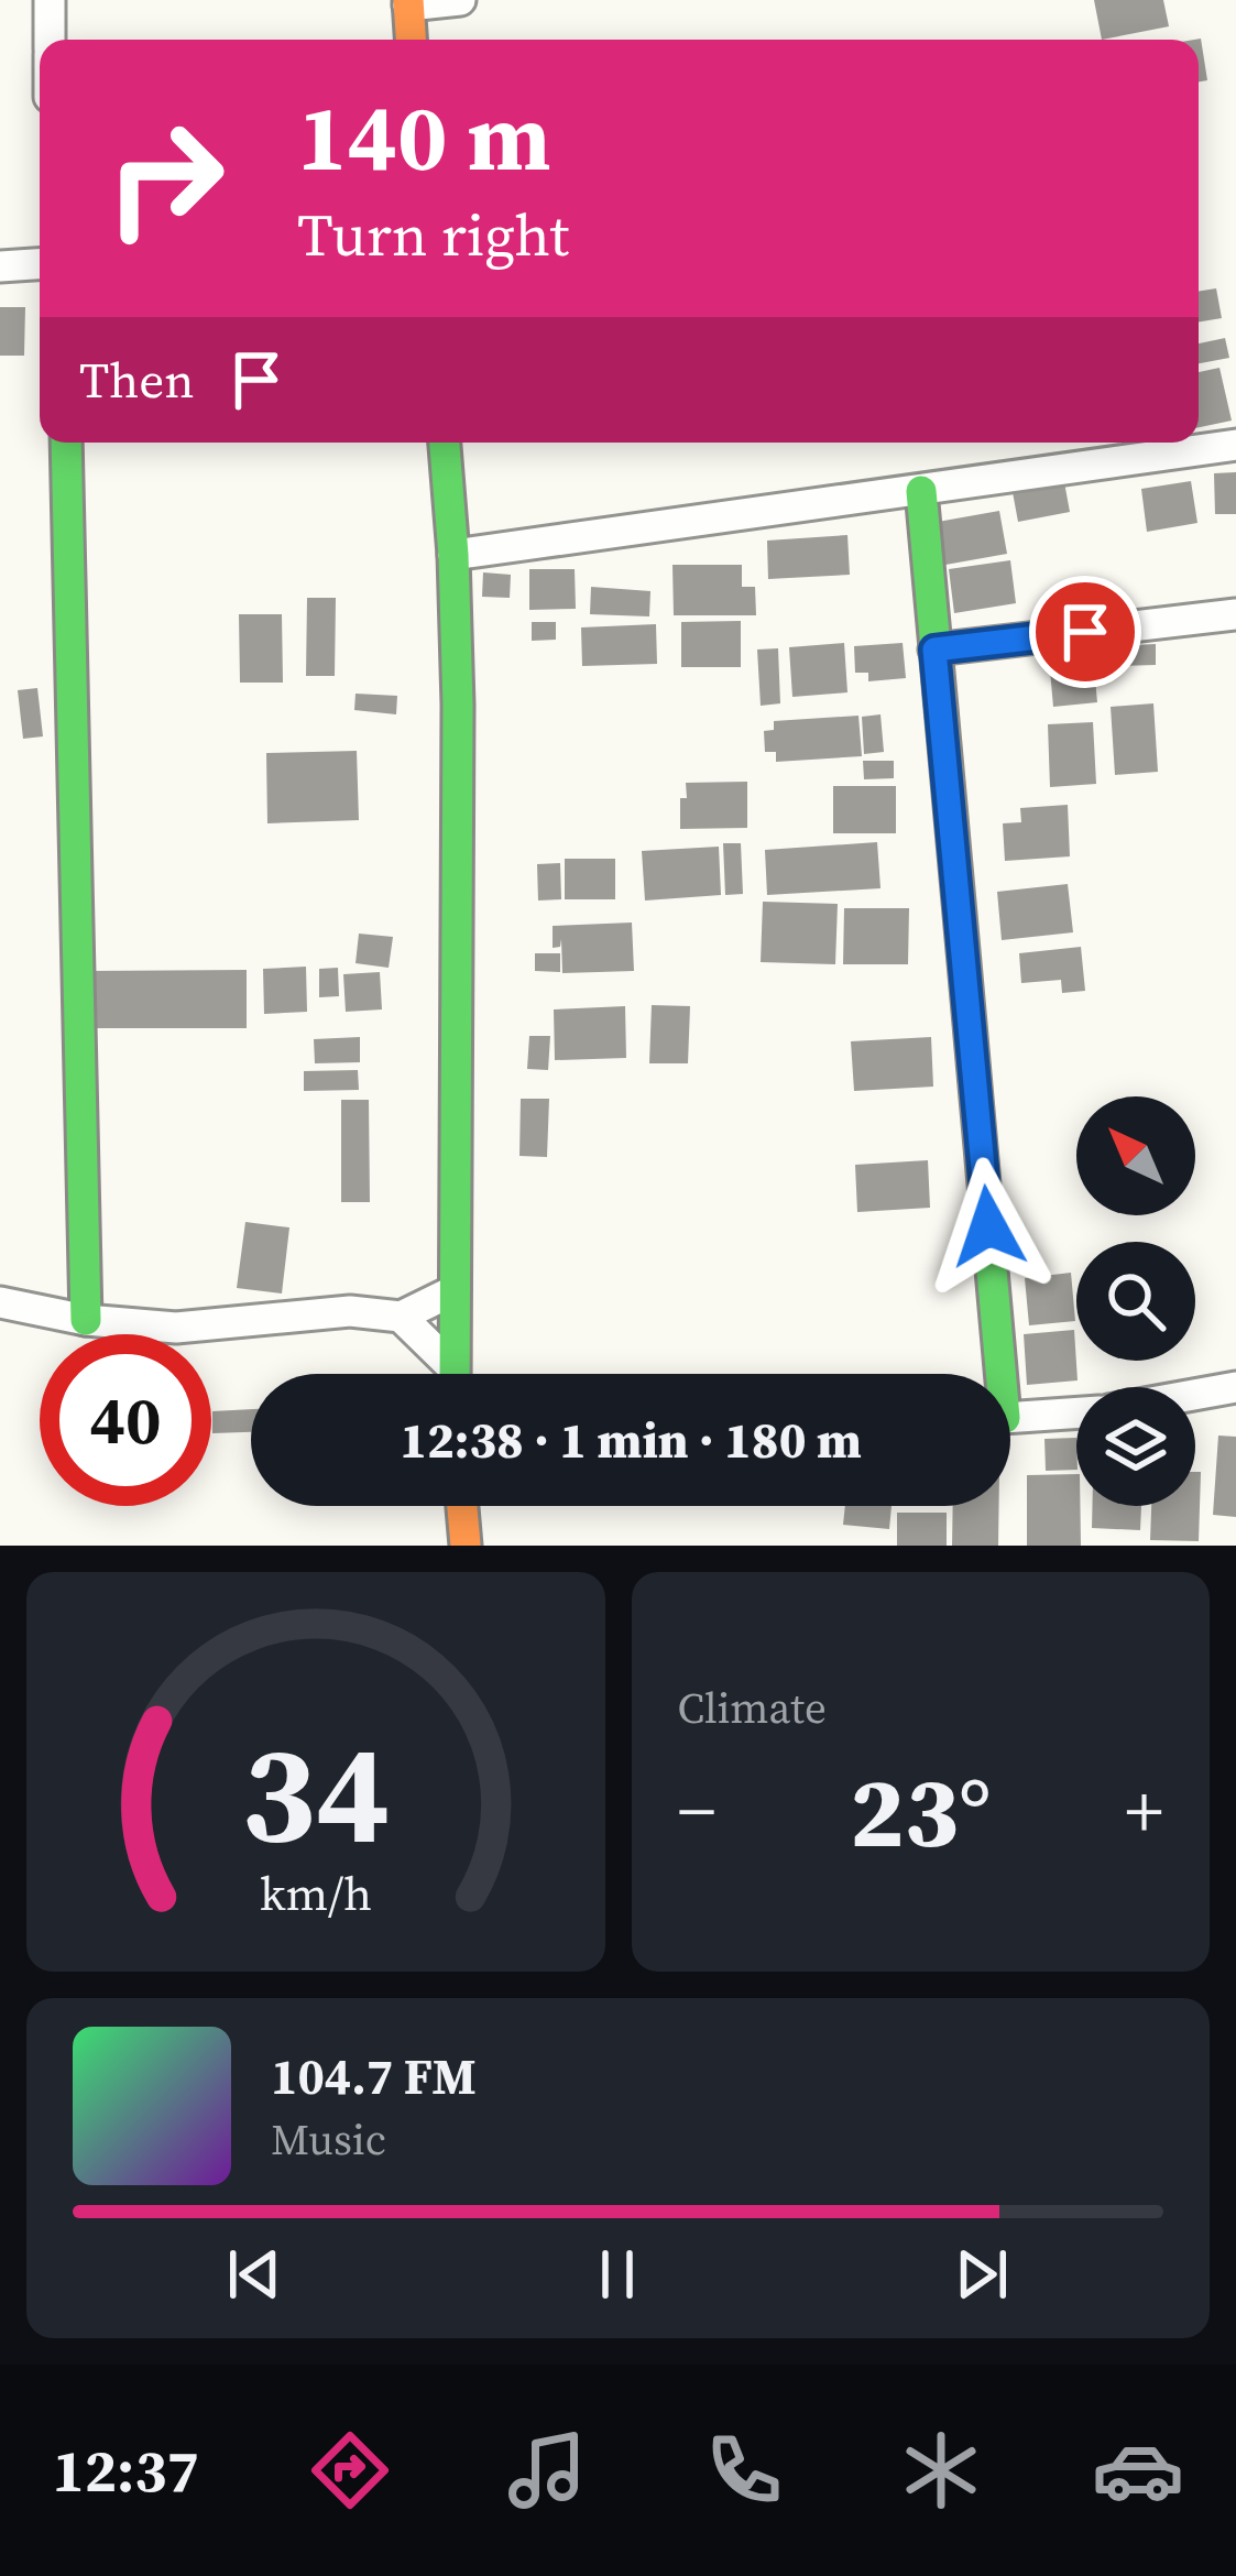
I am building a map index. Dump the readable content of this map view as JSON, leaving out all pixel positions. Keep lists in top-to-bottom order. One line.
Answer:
{"north":"top left","page":{"turn":["140 m","Turn right"],"then":"Then","limit":"40","trip":"12:38 · 1 min · 180 m","tile":"Climate","heat":["−","23°","+"],"song":["104.7 FM","Music"],"tabs":"12:37","gauge":["34","km/h"]}}
